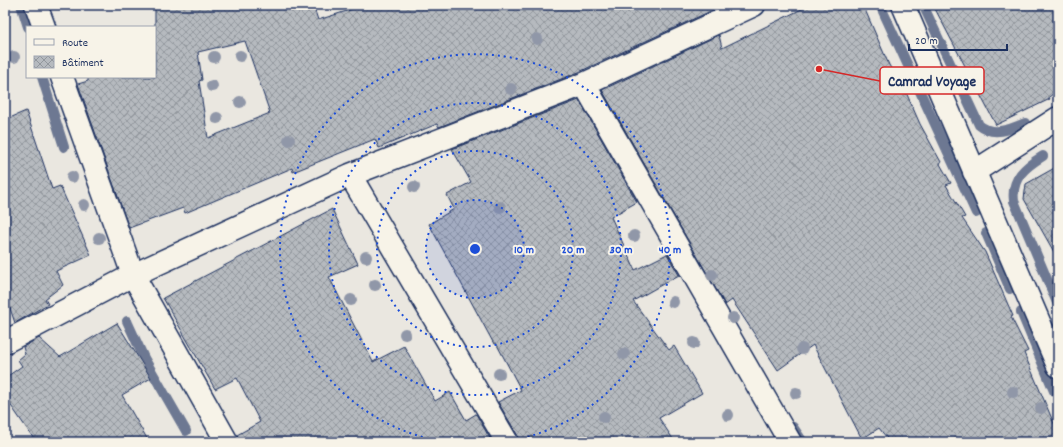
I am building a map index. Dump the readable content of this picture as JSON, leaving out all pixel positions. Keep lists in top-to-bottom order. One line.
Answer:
{"places":["Camrad Voyage"],"legend":["Route","Bâtiment"],"scale_bar":"20 m","rings":["10 m","20 m","30 m","40 m"]}
